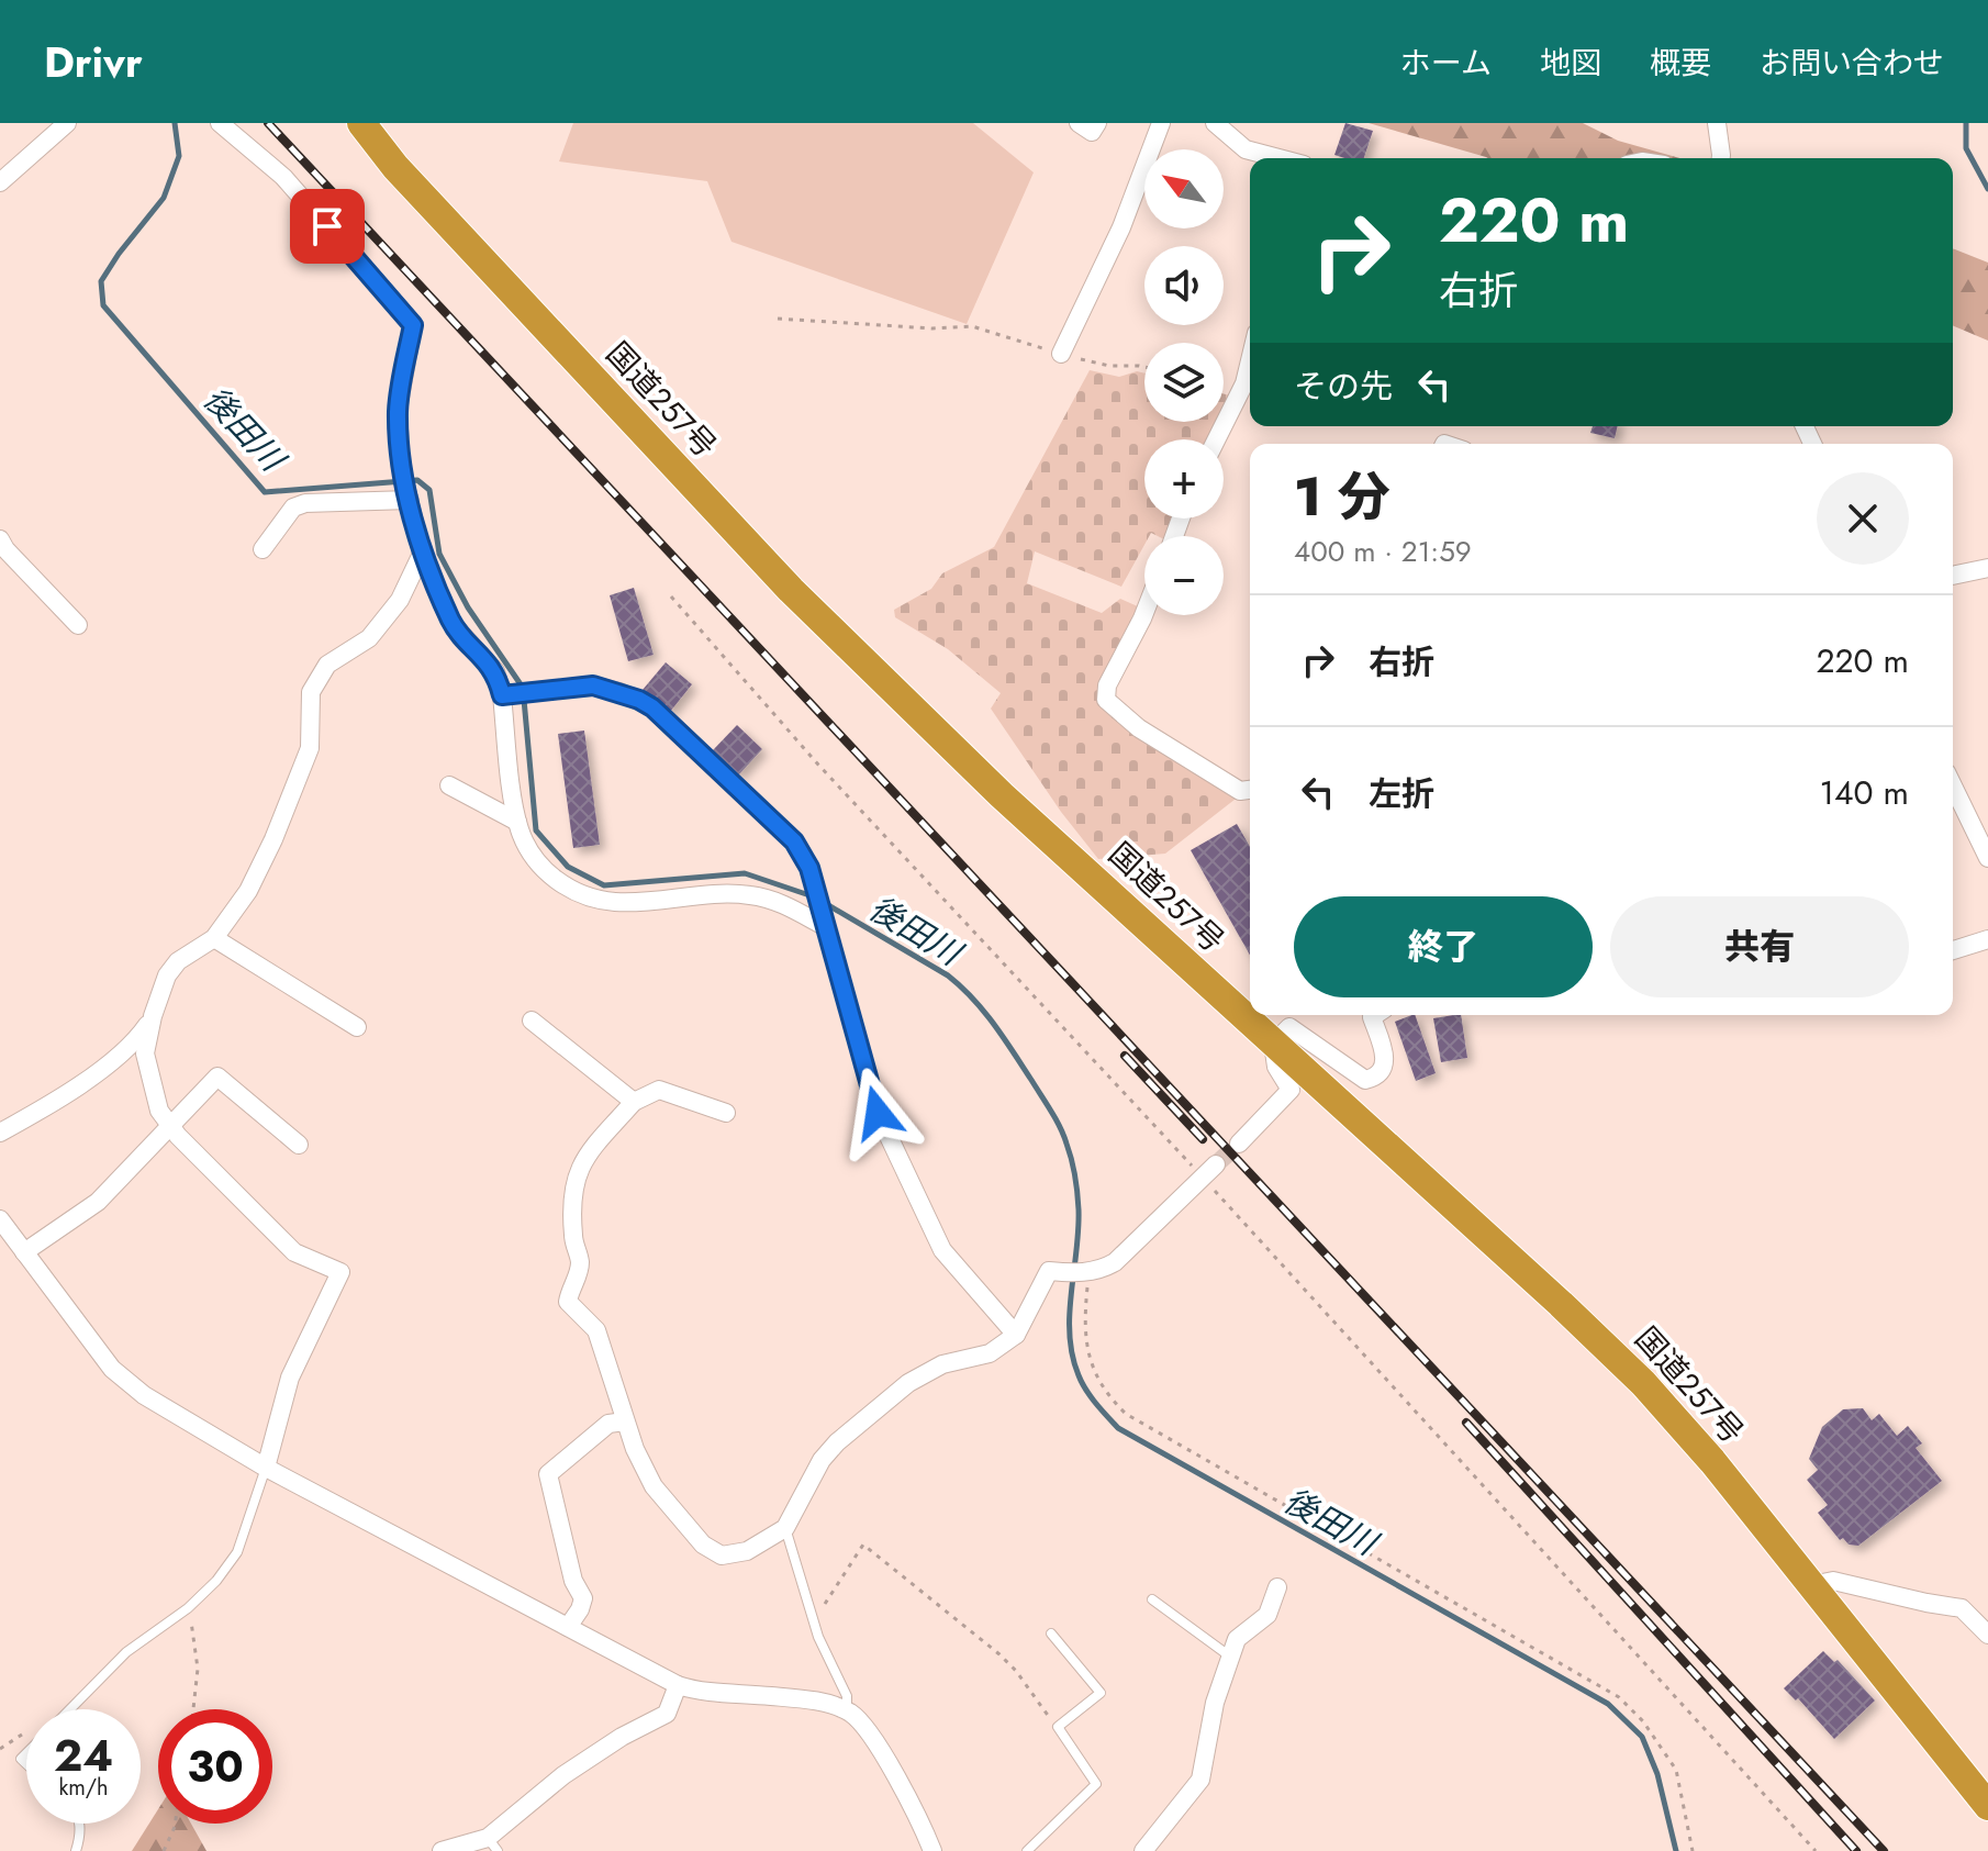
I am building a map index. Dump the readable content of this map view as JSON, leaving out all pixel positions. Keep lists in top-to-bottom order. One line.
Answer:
{"streets":{"highway":["国道257号"]},"water":["後田川"],"north":"top left","page":{"header":"Drivr","nav":["ホーム","地図","概要","お問い合わせ"],"map_buttons":["+","−"],"turn":["220 m","右折"],"then":"その先","heading":["1 分","400 m · 21:59"],"list":[{"name":"右折","value":"220 m"},{"name":"左折","value":"140 m"}],"buttons":["終了","共有"],"speed":"24 km/h","limit":"30"}}
